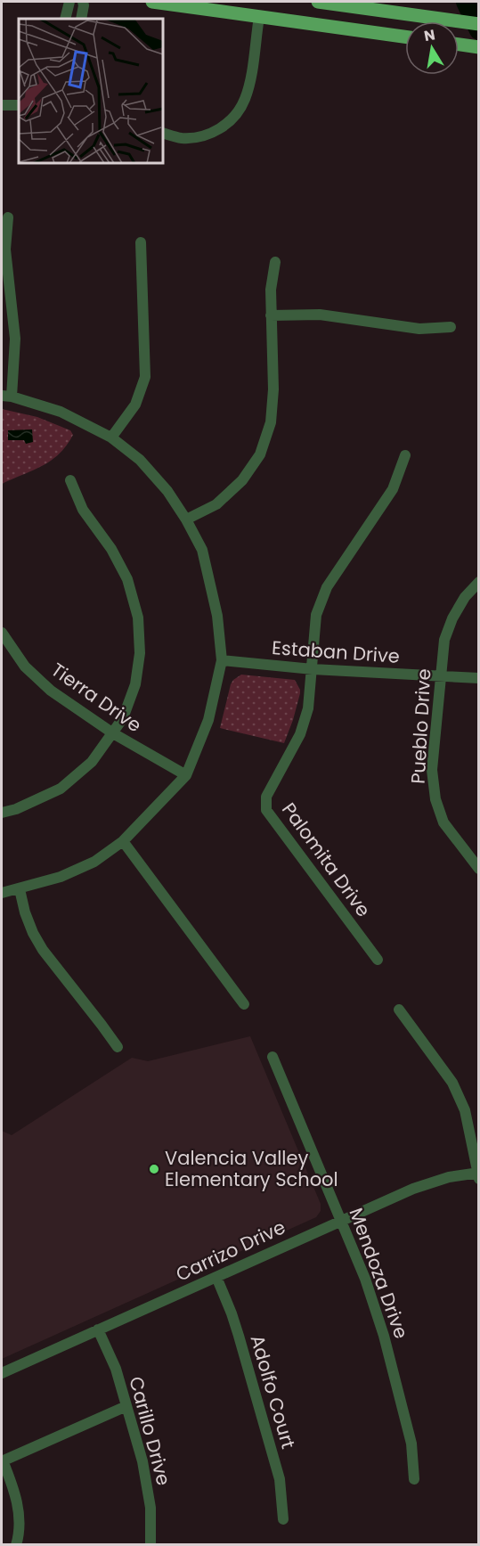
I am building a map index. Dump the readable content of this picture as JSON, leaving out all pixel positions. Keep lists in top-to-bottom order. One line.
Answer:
{"streets":{"street":["Estaban Drive","Tierra Drive","Pueblo Drive","Palomita Drive","Carrizo Drive","Mendoza Drive","Adolfo Court","Carillo Drive"]},"crossings":[["Estaban Drive","Pueblo Drive"],["Estaban Drive","Palomita Drive"],["Carrizo Drive","Mendoza Drive"],["Carrizo Drive","Adolfo Court"],["Carrizo Drive","Carillo Drive"]],"places":["Valencia Valley Elementary School"],"north":"top"}
